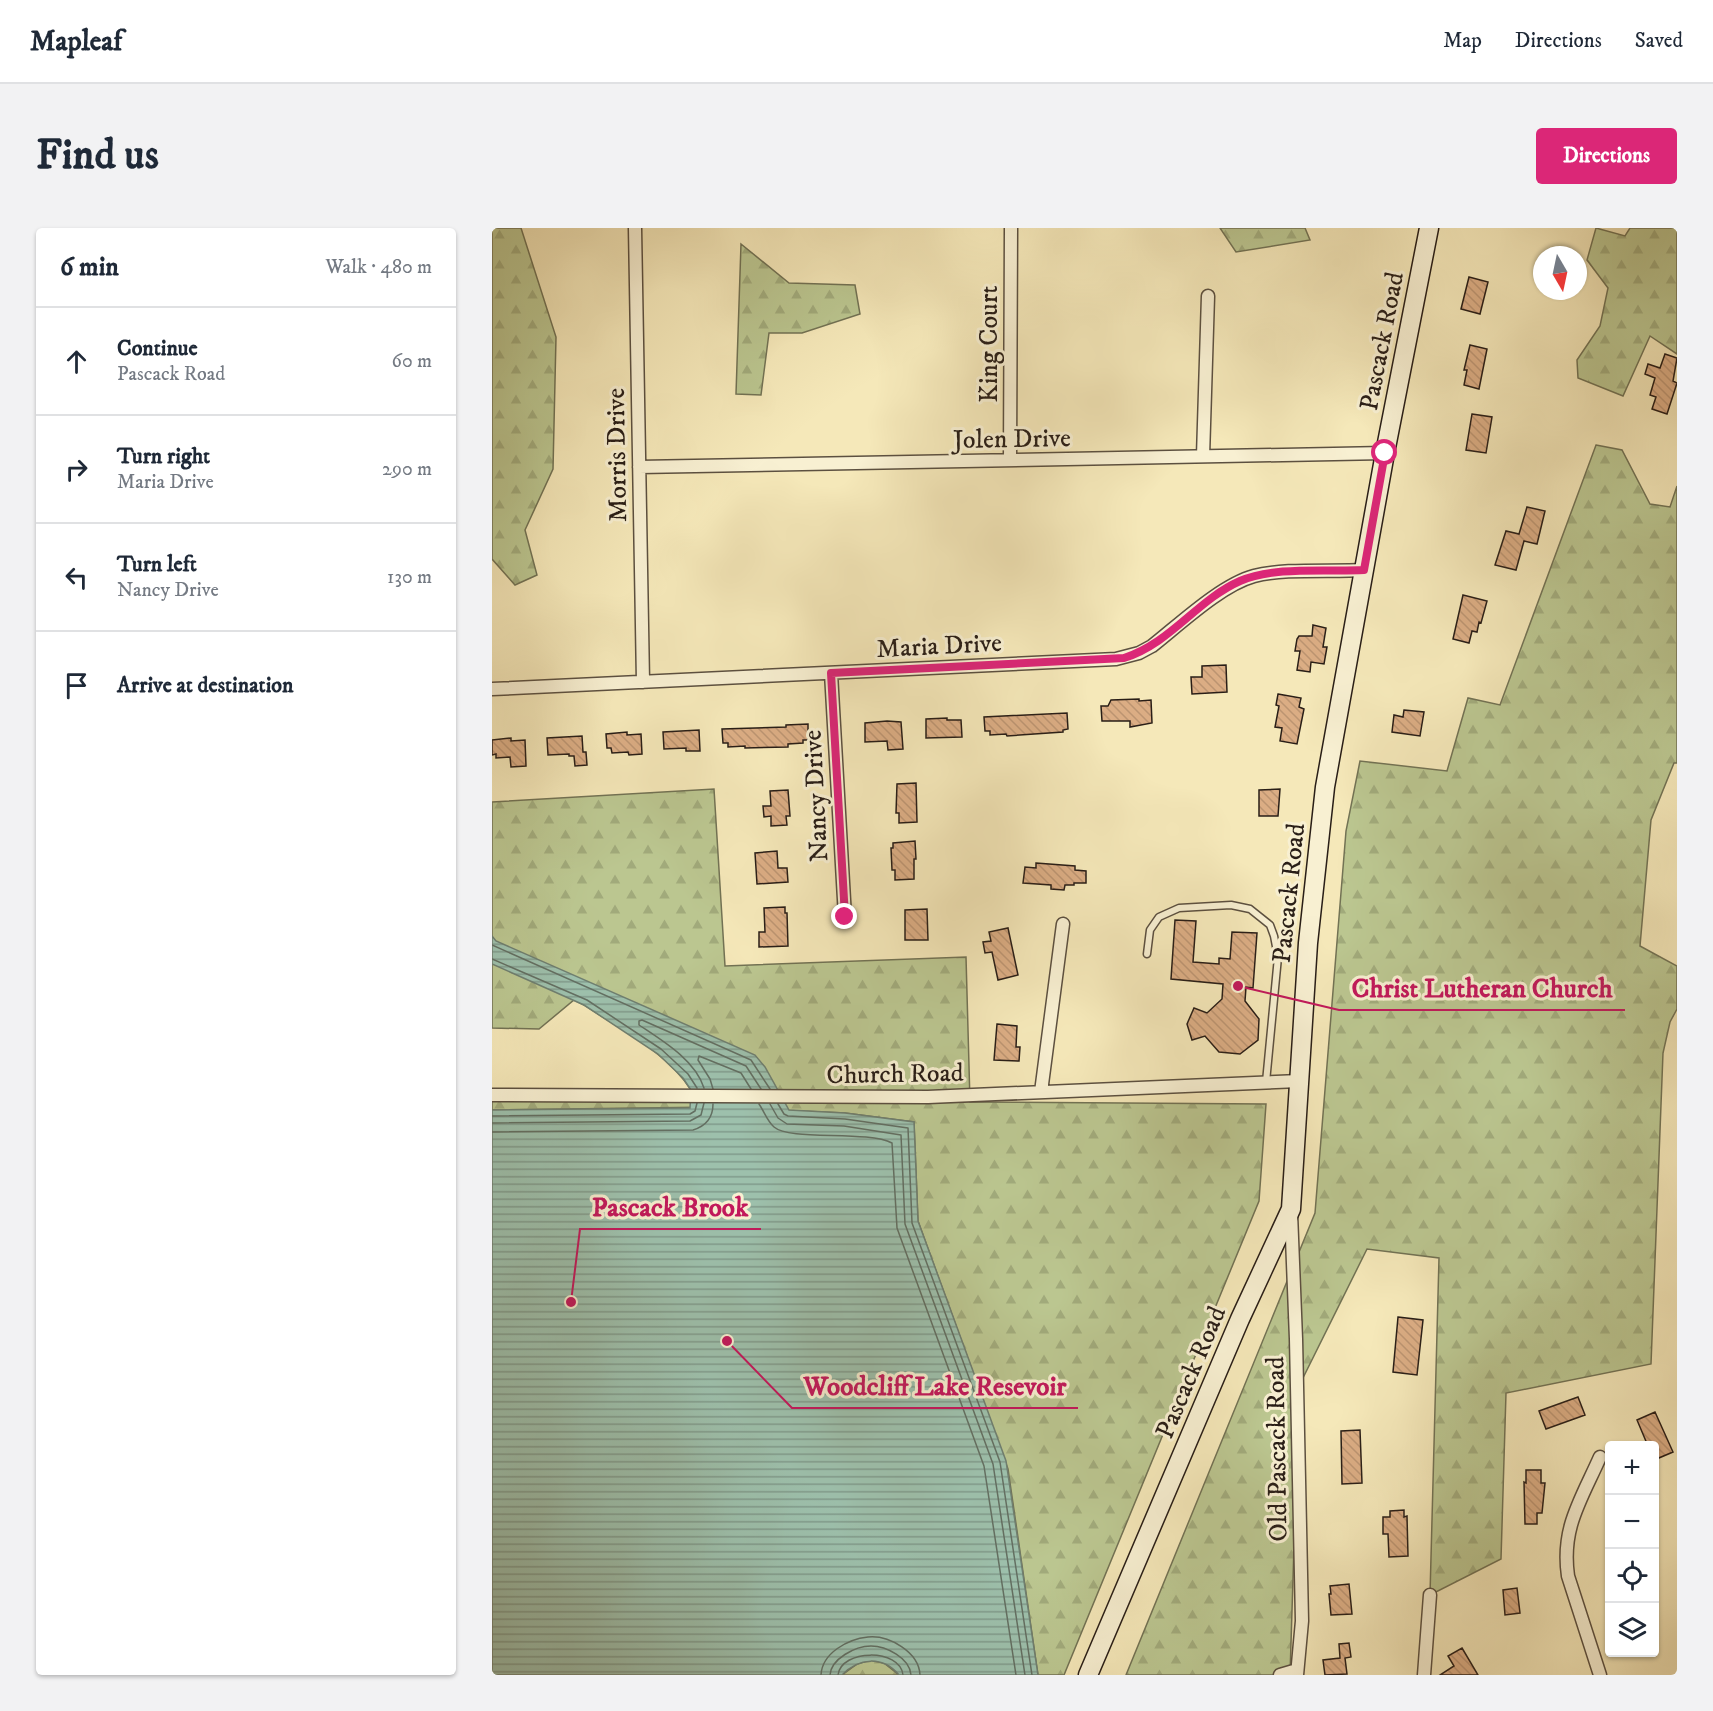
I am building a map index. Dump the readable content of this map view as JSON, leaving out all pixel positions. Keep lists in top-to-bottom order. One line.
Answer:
{"streets":{"street":["Pascack Road","King Court","Jolen Drive","Morris Drive","Maria Drive","Nancy Drive","Church Road","Old Pascack Road"]},"crossings":[["Pascack Road","Jolen Drive"],["Pascack Road","Maria Drive"],["Pascack Road","Church Road"],["Pascack Road","Old Pascack Road"],["King Court","Jolen Drive"],["Jolen Drive","Morris Drive"],["Morris Drive","Maria Drive"],["Maria Drive","Nancy Drive"]],"places":["Christ Lutheran Church","Pascack Brook","Woodcliff Lake Resevoir"],"north":"bottom","page":{"header":"Mapleaf","nav":["Map","Directions","Saved"],"buttons":"Directions","title":"Find us","heading":["6 min","Walk · 480 m"],"list":[["Continue","Pascack Road","60 m"],["Turn right","Maria Drive","290 m"],["Turn left","Nancy Drive","130 m"],"Arrive at destination"],"map_buttons":["+","−"]}}
